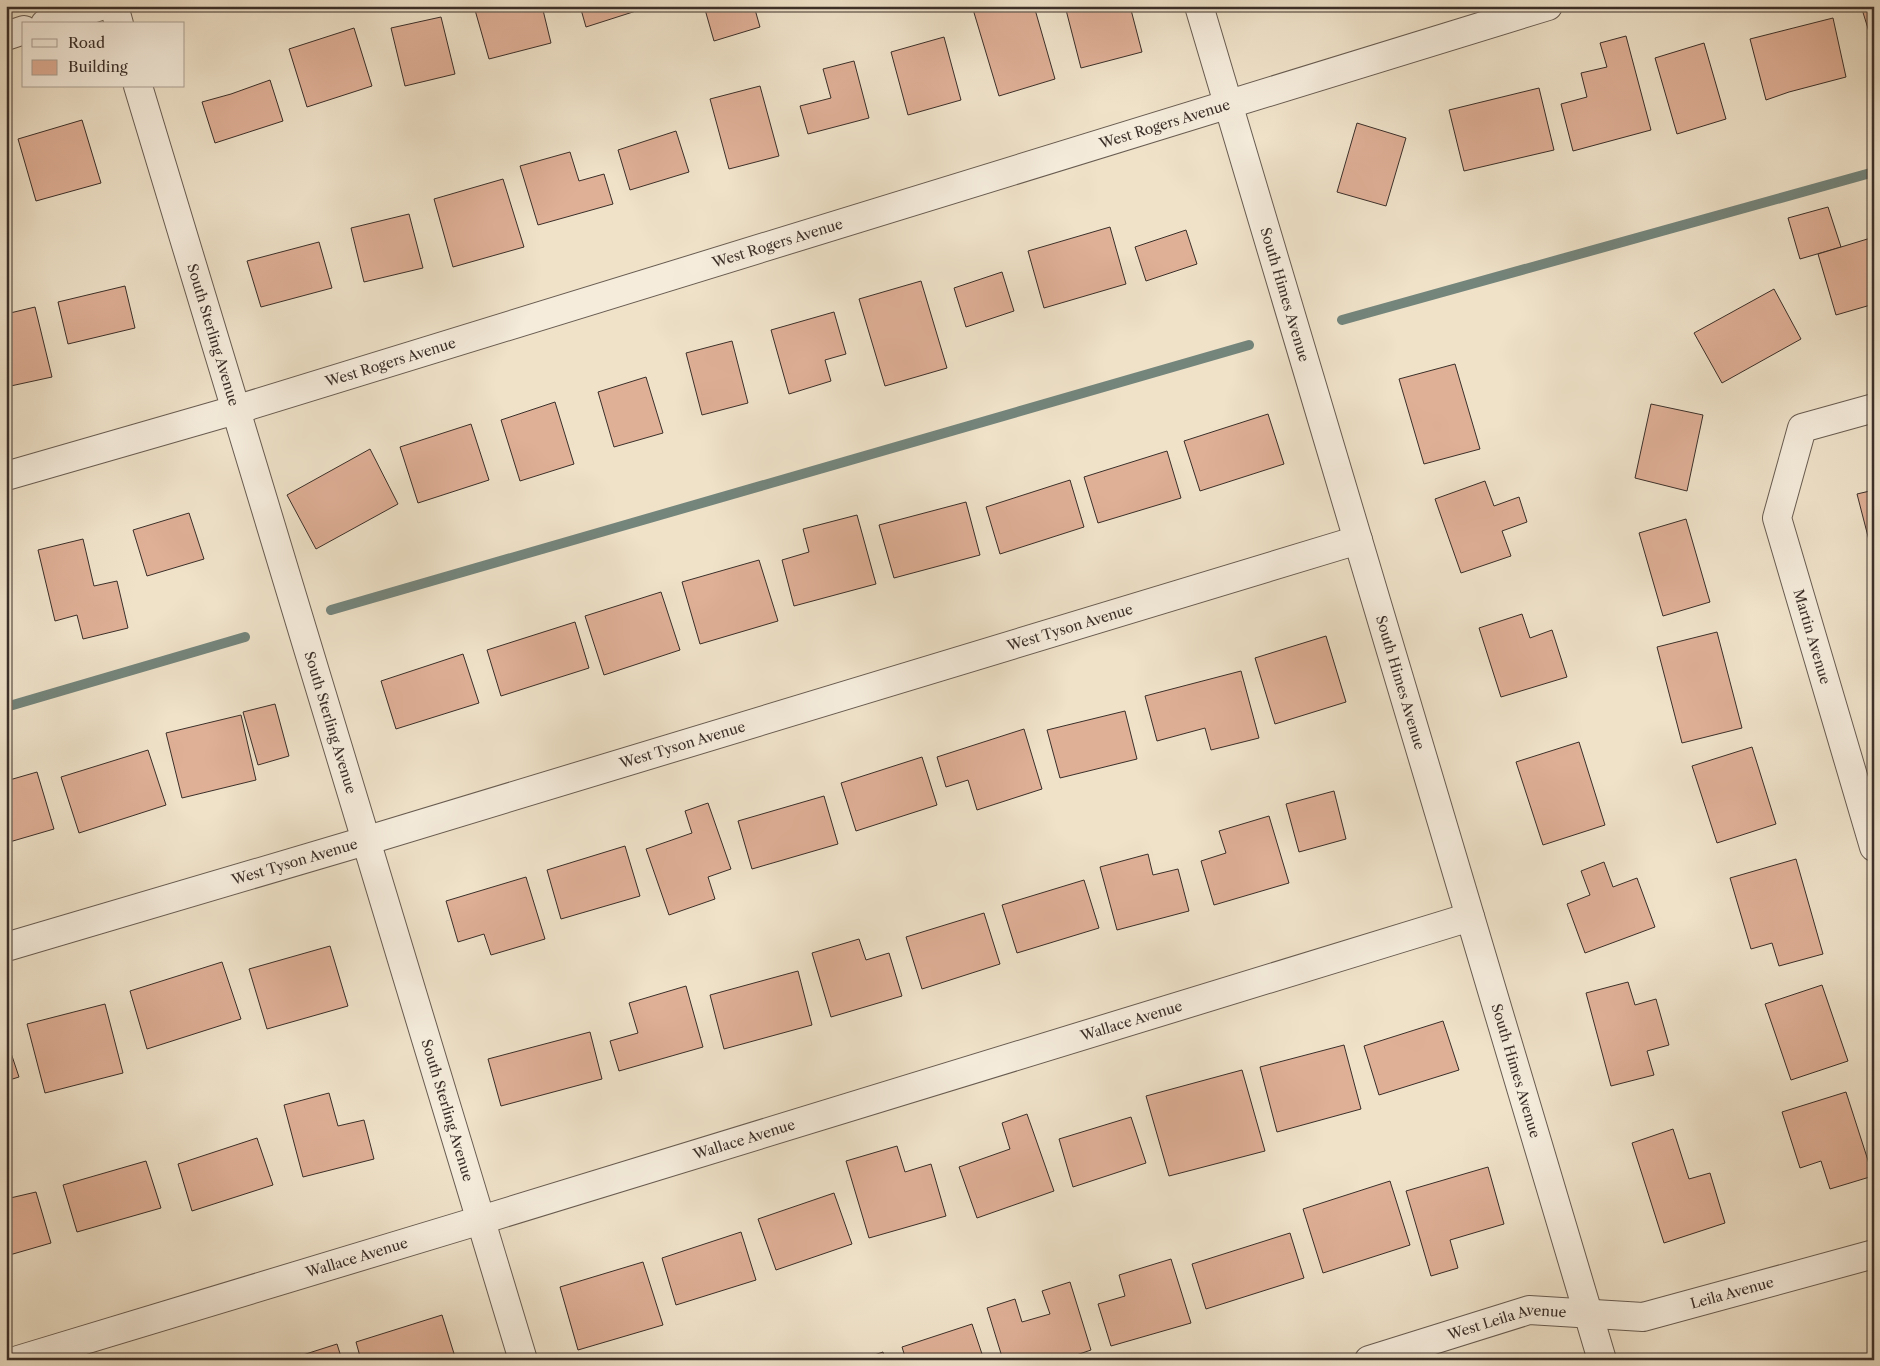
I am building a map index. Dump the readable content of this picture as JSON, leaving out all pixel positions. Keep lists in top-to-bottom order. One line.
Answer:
{"streets":{"street":["West Rogers Avenue","South Himes Avenue","South Sterling Avenue","West Tyson Avenue","Martin Avenue","Wallace Avenue","Leila Avenue","West Leila Avenue"]},"crossings":[["West Rogers Avenue","South Himes Avenue"],["West Rogers Avenue","South Sterling Avenue"],["South Himes Avenue","West Tyson Avenue"],["South Himes Avenue","Wallace Avenue"],["South Himes Avenue","Leila Avenue"],["South Himes Avenue","West Leila Avenue"],["South Sterling Avenue","West Tyson Avenue"],["South Sterling Avenue","Wallace Avenue"],["Leila Avenue","West Leila Avenue"]],"legend":["Road","Building"]}
